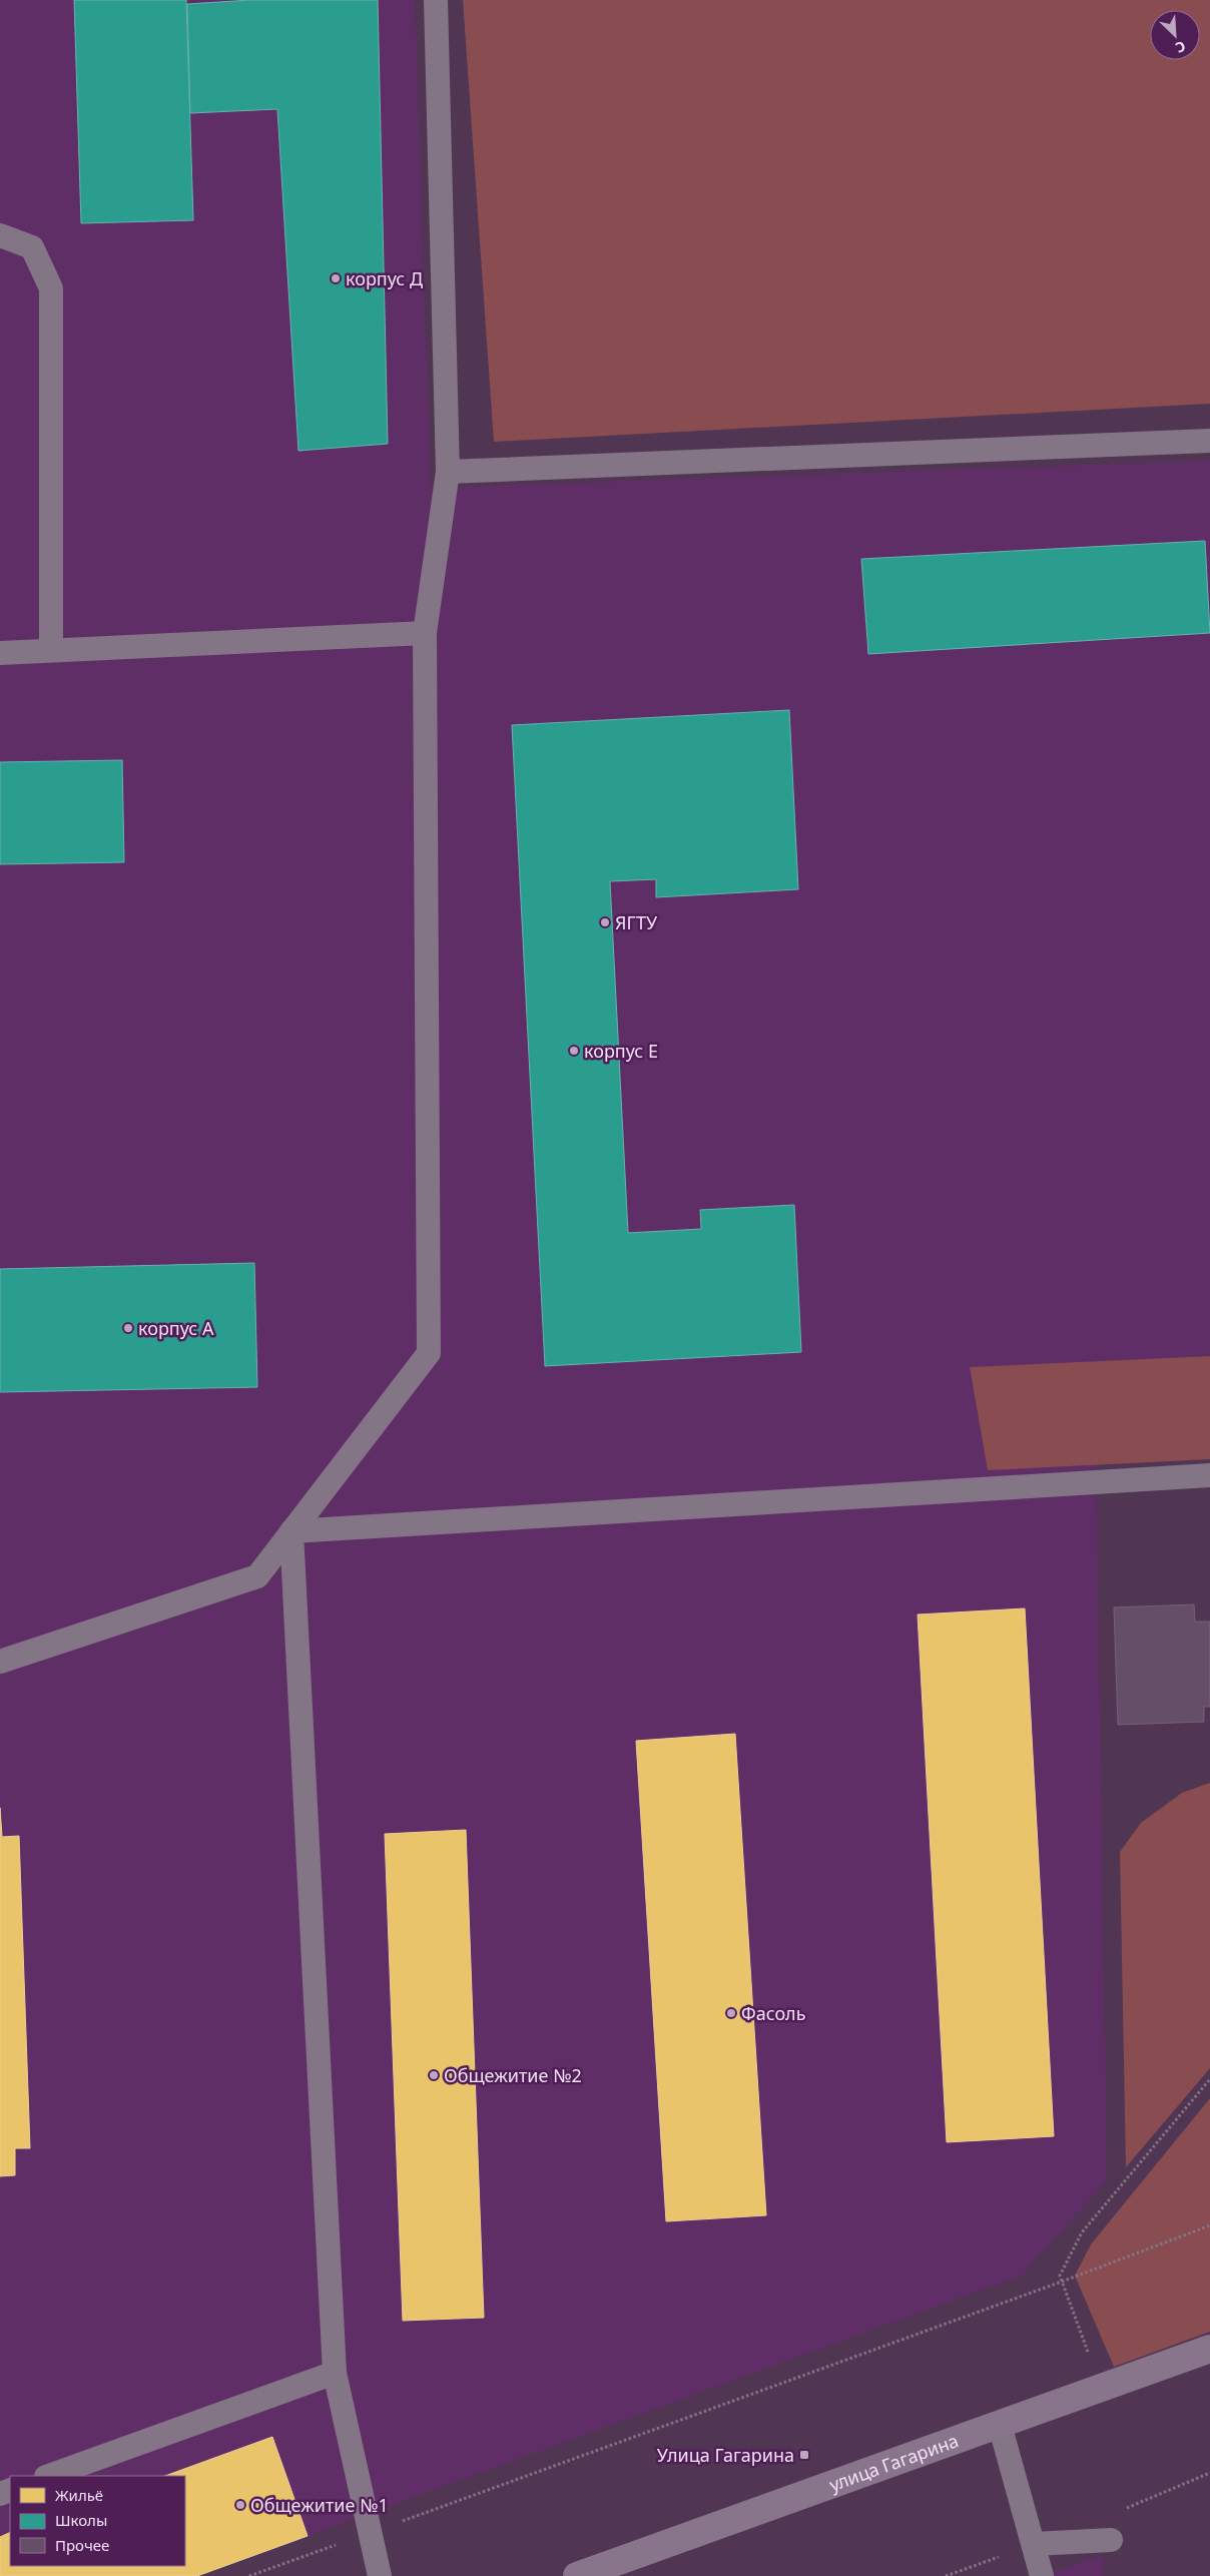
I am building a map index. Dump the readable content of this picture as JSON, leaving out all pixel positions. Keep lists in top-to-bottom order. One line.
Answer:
{"streets":{"main road":["улица Гагарина"]},"places":{"other":["корпус Д","ЯГТУ","корпус Е","корпус А","Фасоль","Общежитие №2","Общежитие №1"],"transit":["Улица Гагарина"]},"legend":["Жильё","Школы","Прочее"],"north":"bottom right"}
